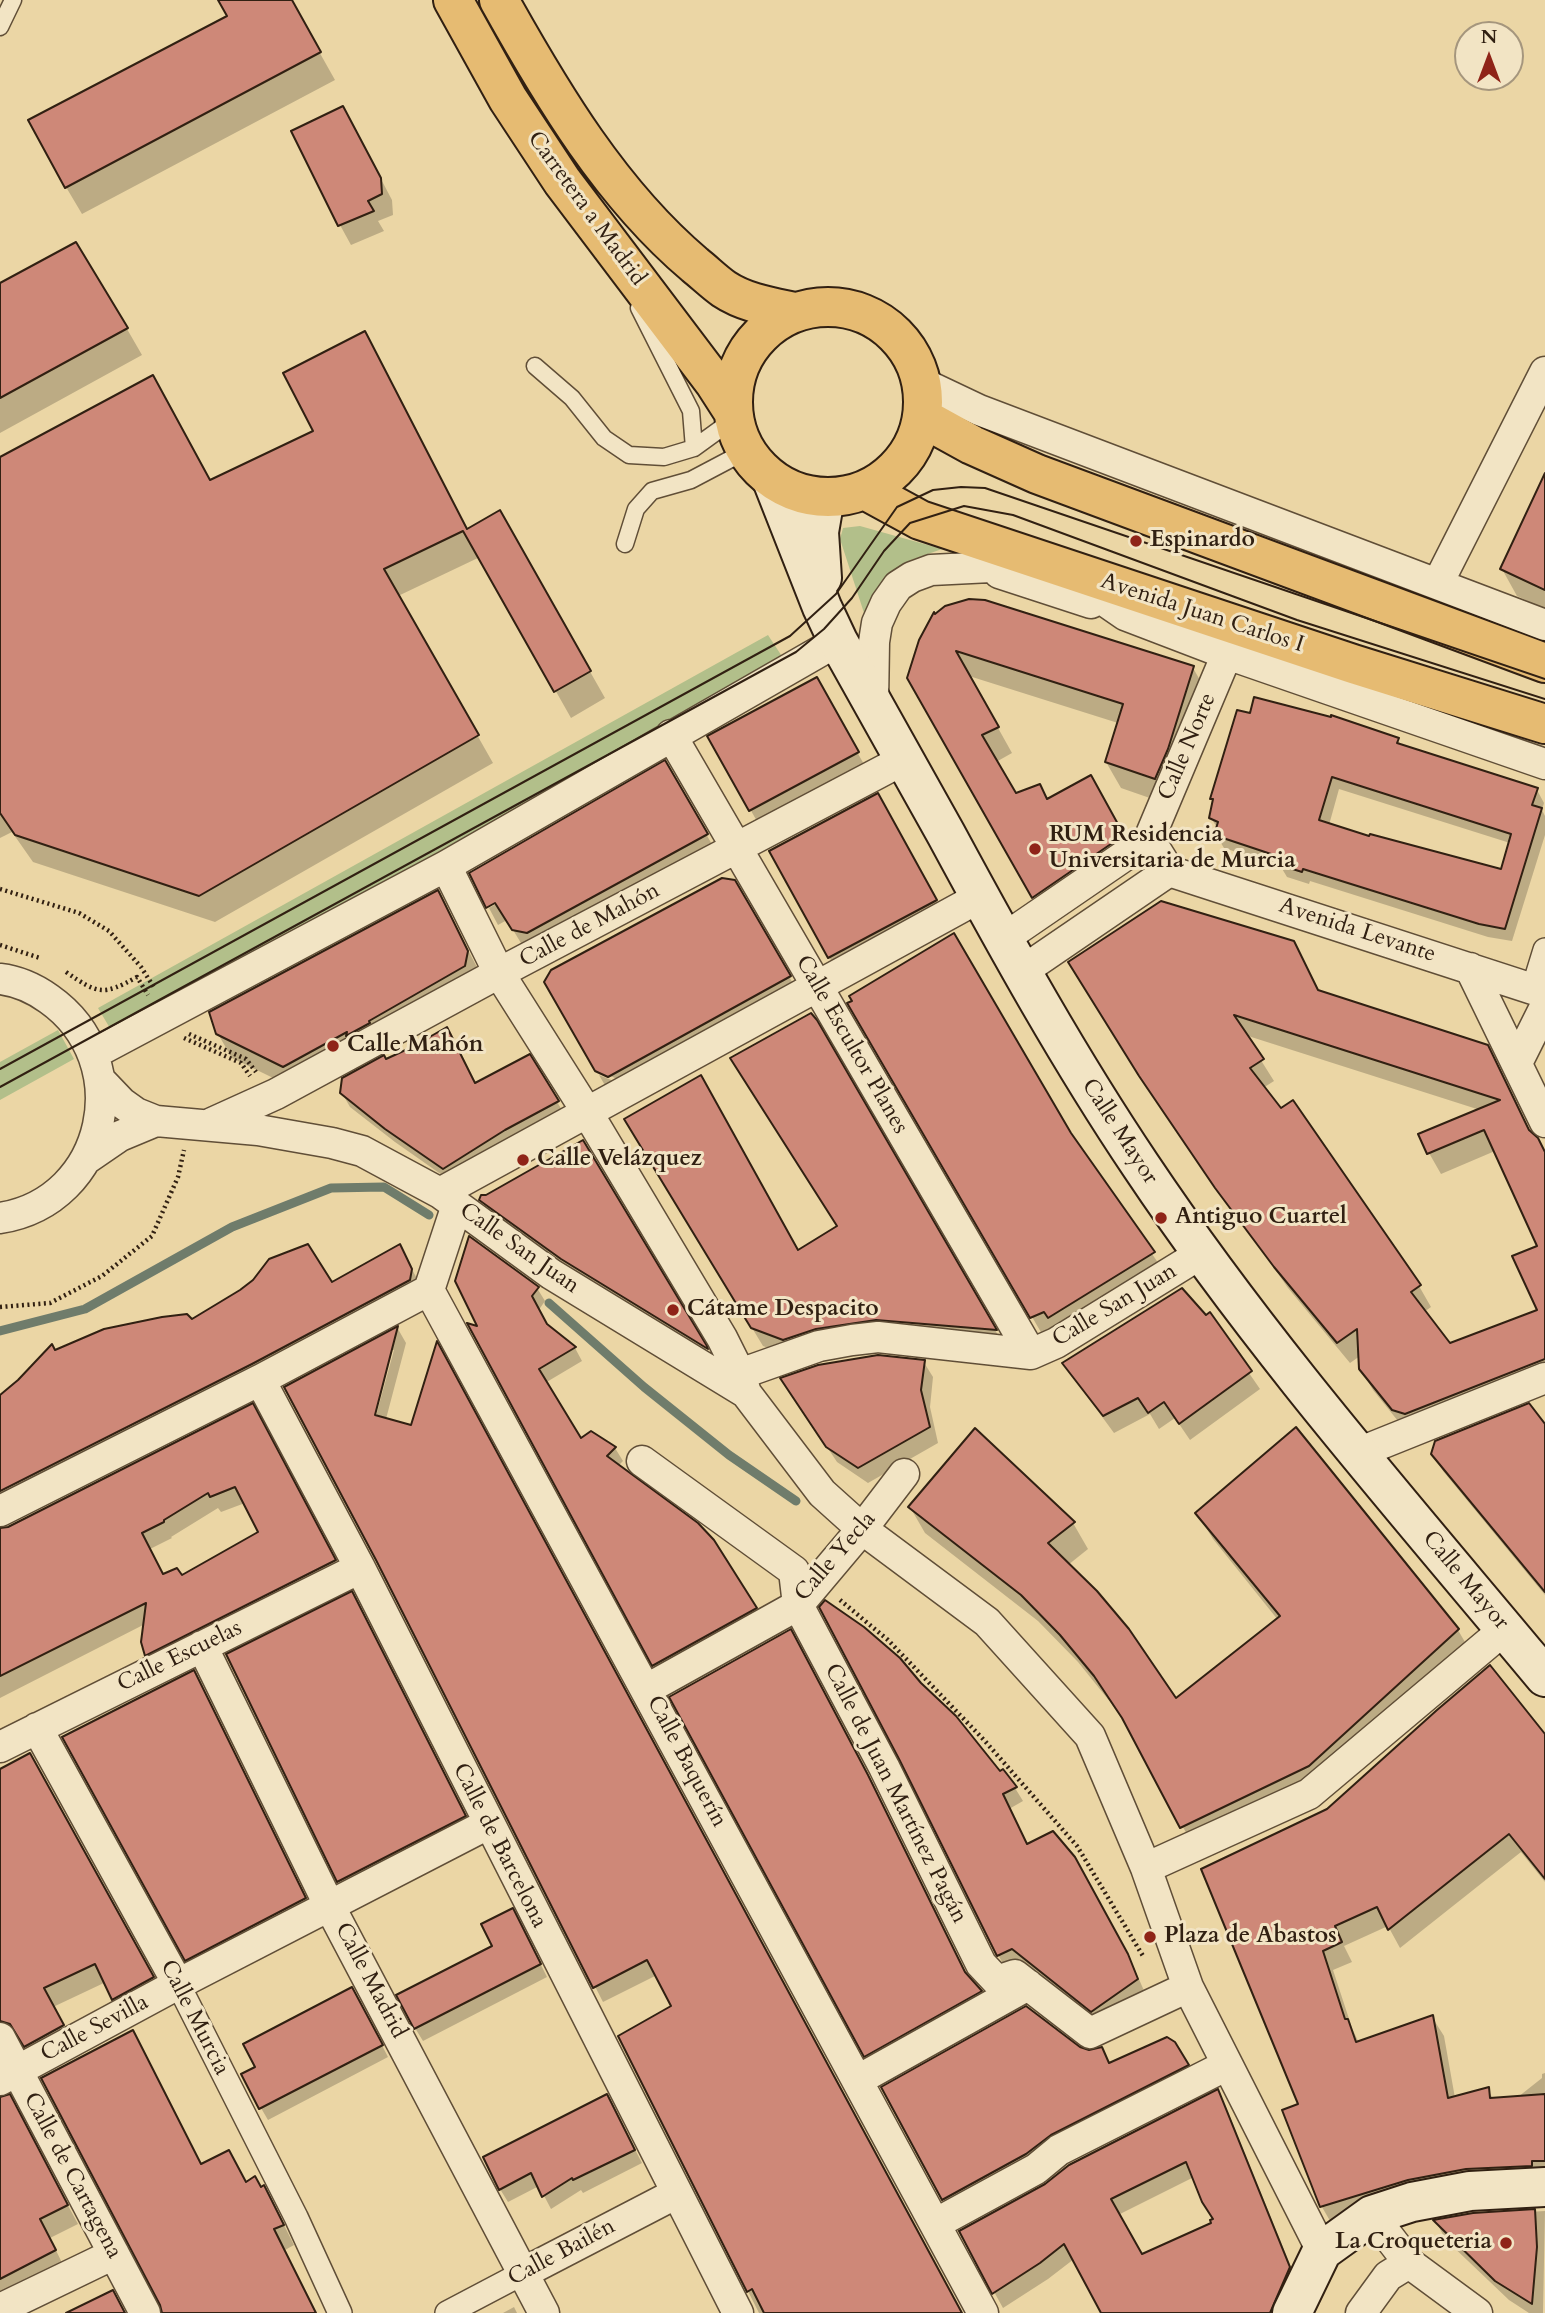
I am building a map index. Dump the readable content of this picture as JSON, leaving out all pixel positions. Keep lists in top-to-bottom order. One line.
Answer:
{"streets":{"main road":["Carretera a Madrid","Avenida Juan Carlos I","Calle Mayor"],"street":["Calle Norte","Calle de Mahón","Avenida Levante","Calle Escultor Planes","Calle San Juan","Calle Yecla","Calle Escuelas","Calle Baquerín","Calle de Juan Martínez Pagán","Calle de Barcelona","Calle Madrid","Calle Murcia","Calle Sevilla","Calle de Cartagena","Calle Bailén"]},"crossings":[["Carretera a Madrid","Avenida Juan Carlos I"],["Calle de Mahón","Calle Escultor Planes"],["Calle de Mahón","Calle Mayor"],["Calle de Mahón","Calle San Juan"],["Calle Escultor Planes","Calle San Juan"],["Calle Mayor","Calle San Juan"],["Calle San Juan","Calle Yecla"],["Calle Yecla","Calle Baquerín"],["Calle Yecla","Calle de Juan Martínez Pagán"],["Calle Escuelas","Calle de Barcelona"],["Calle Escuelas","Calle Madrid"],["Calle Escuelas","Calle Murcia"],["Calle de Barcelona","Calle Sevilla"],["Calle de Barcelona","Calle Bailén"],["Calle Madrid","Calle Sevilla"],["Calle Madrid","Calle Bailén"],["Calle Murcia","Calle Sevilla"],["Calle Sevilla","Calle de Cartagena"]],"places":["Espinardo","RUM Residencia Universitaria de Murcia","Calle Mahón","Calle Velázquez","Antiguo Cuartel","Cátame Despacito","Plaza de Abastos","La Croqueteria"],"north":"top"}
